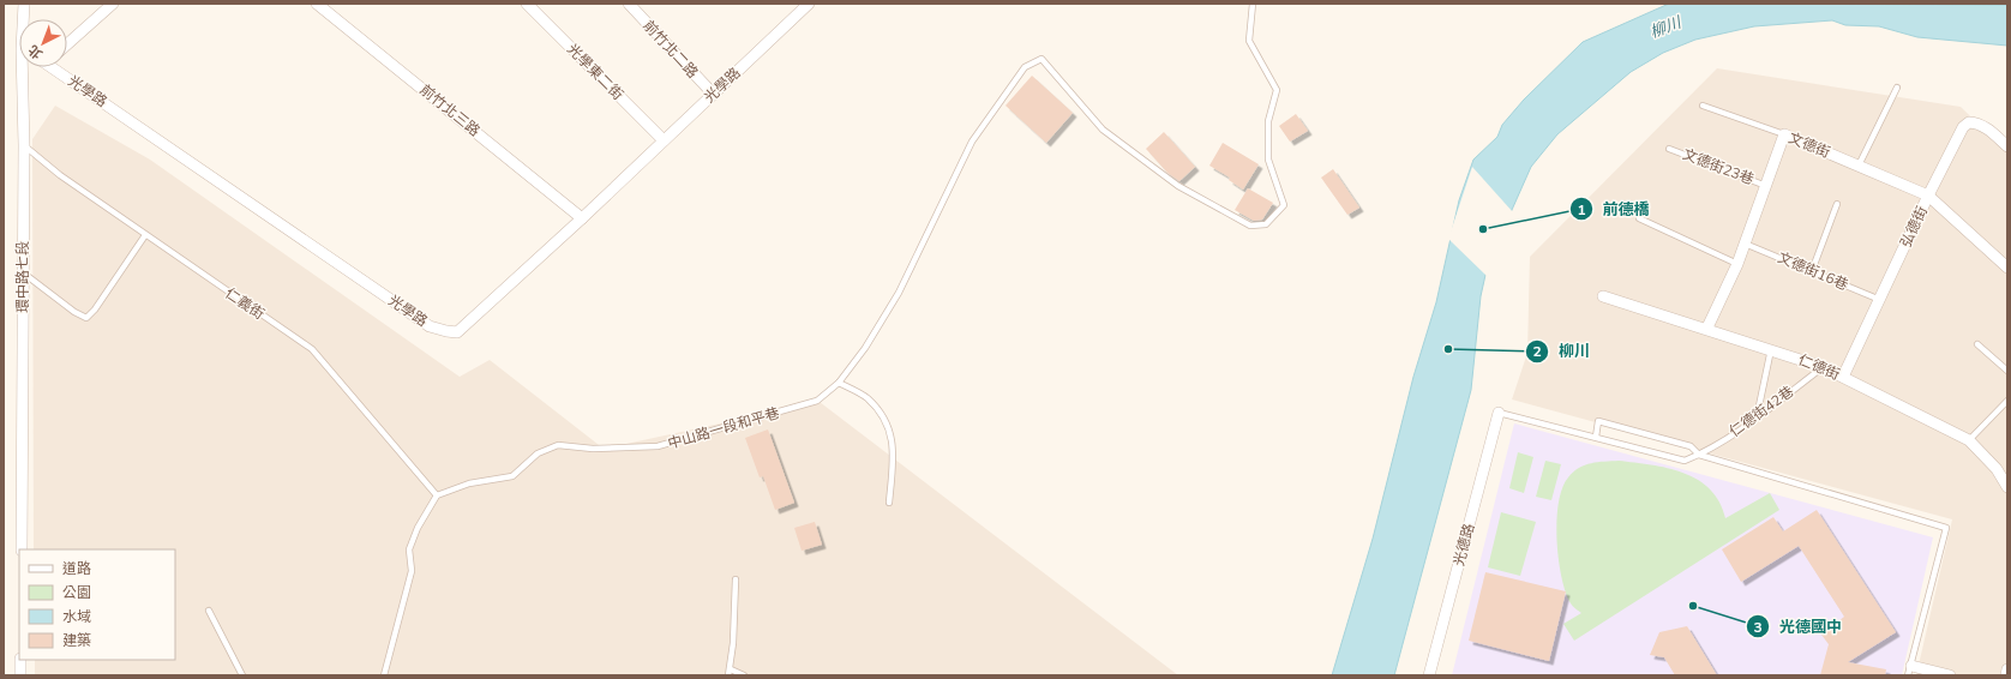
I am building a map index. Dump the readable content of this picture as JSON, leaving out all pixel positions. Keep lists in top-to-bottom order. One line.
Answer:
{"streets":{"street":["前竹北二路","光學東二街","光學路","前竹北三路","文德街","弘德街","環中路七段","仁德街","光德路"],"lane":["文德街23巷","文德街16巷","仁義街","仁德街42巷","中山路一段和平巷"]},"crossings":[["前竹北二路","光學路"],["光學東二街","光學路"],["光學路","前竹北三路"],["文德街","文德街23巷"],["文德街","弘德街"],["文德街","文德街16巷"],["文德街","仁德街"],["弘德街","文德街16巷"],["弘德街","仁德街"],["環中路七段","仁義街"],["仁義街","中山路一段和平巷"],["仁德街","仁德街42巷"]],"water":["柳川"],"places":["前德橋","柳川","光德國中"],"legend":["道路","公園","水域","建築"],"north":"bottom left"}
